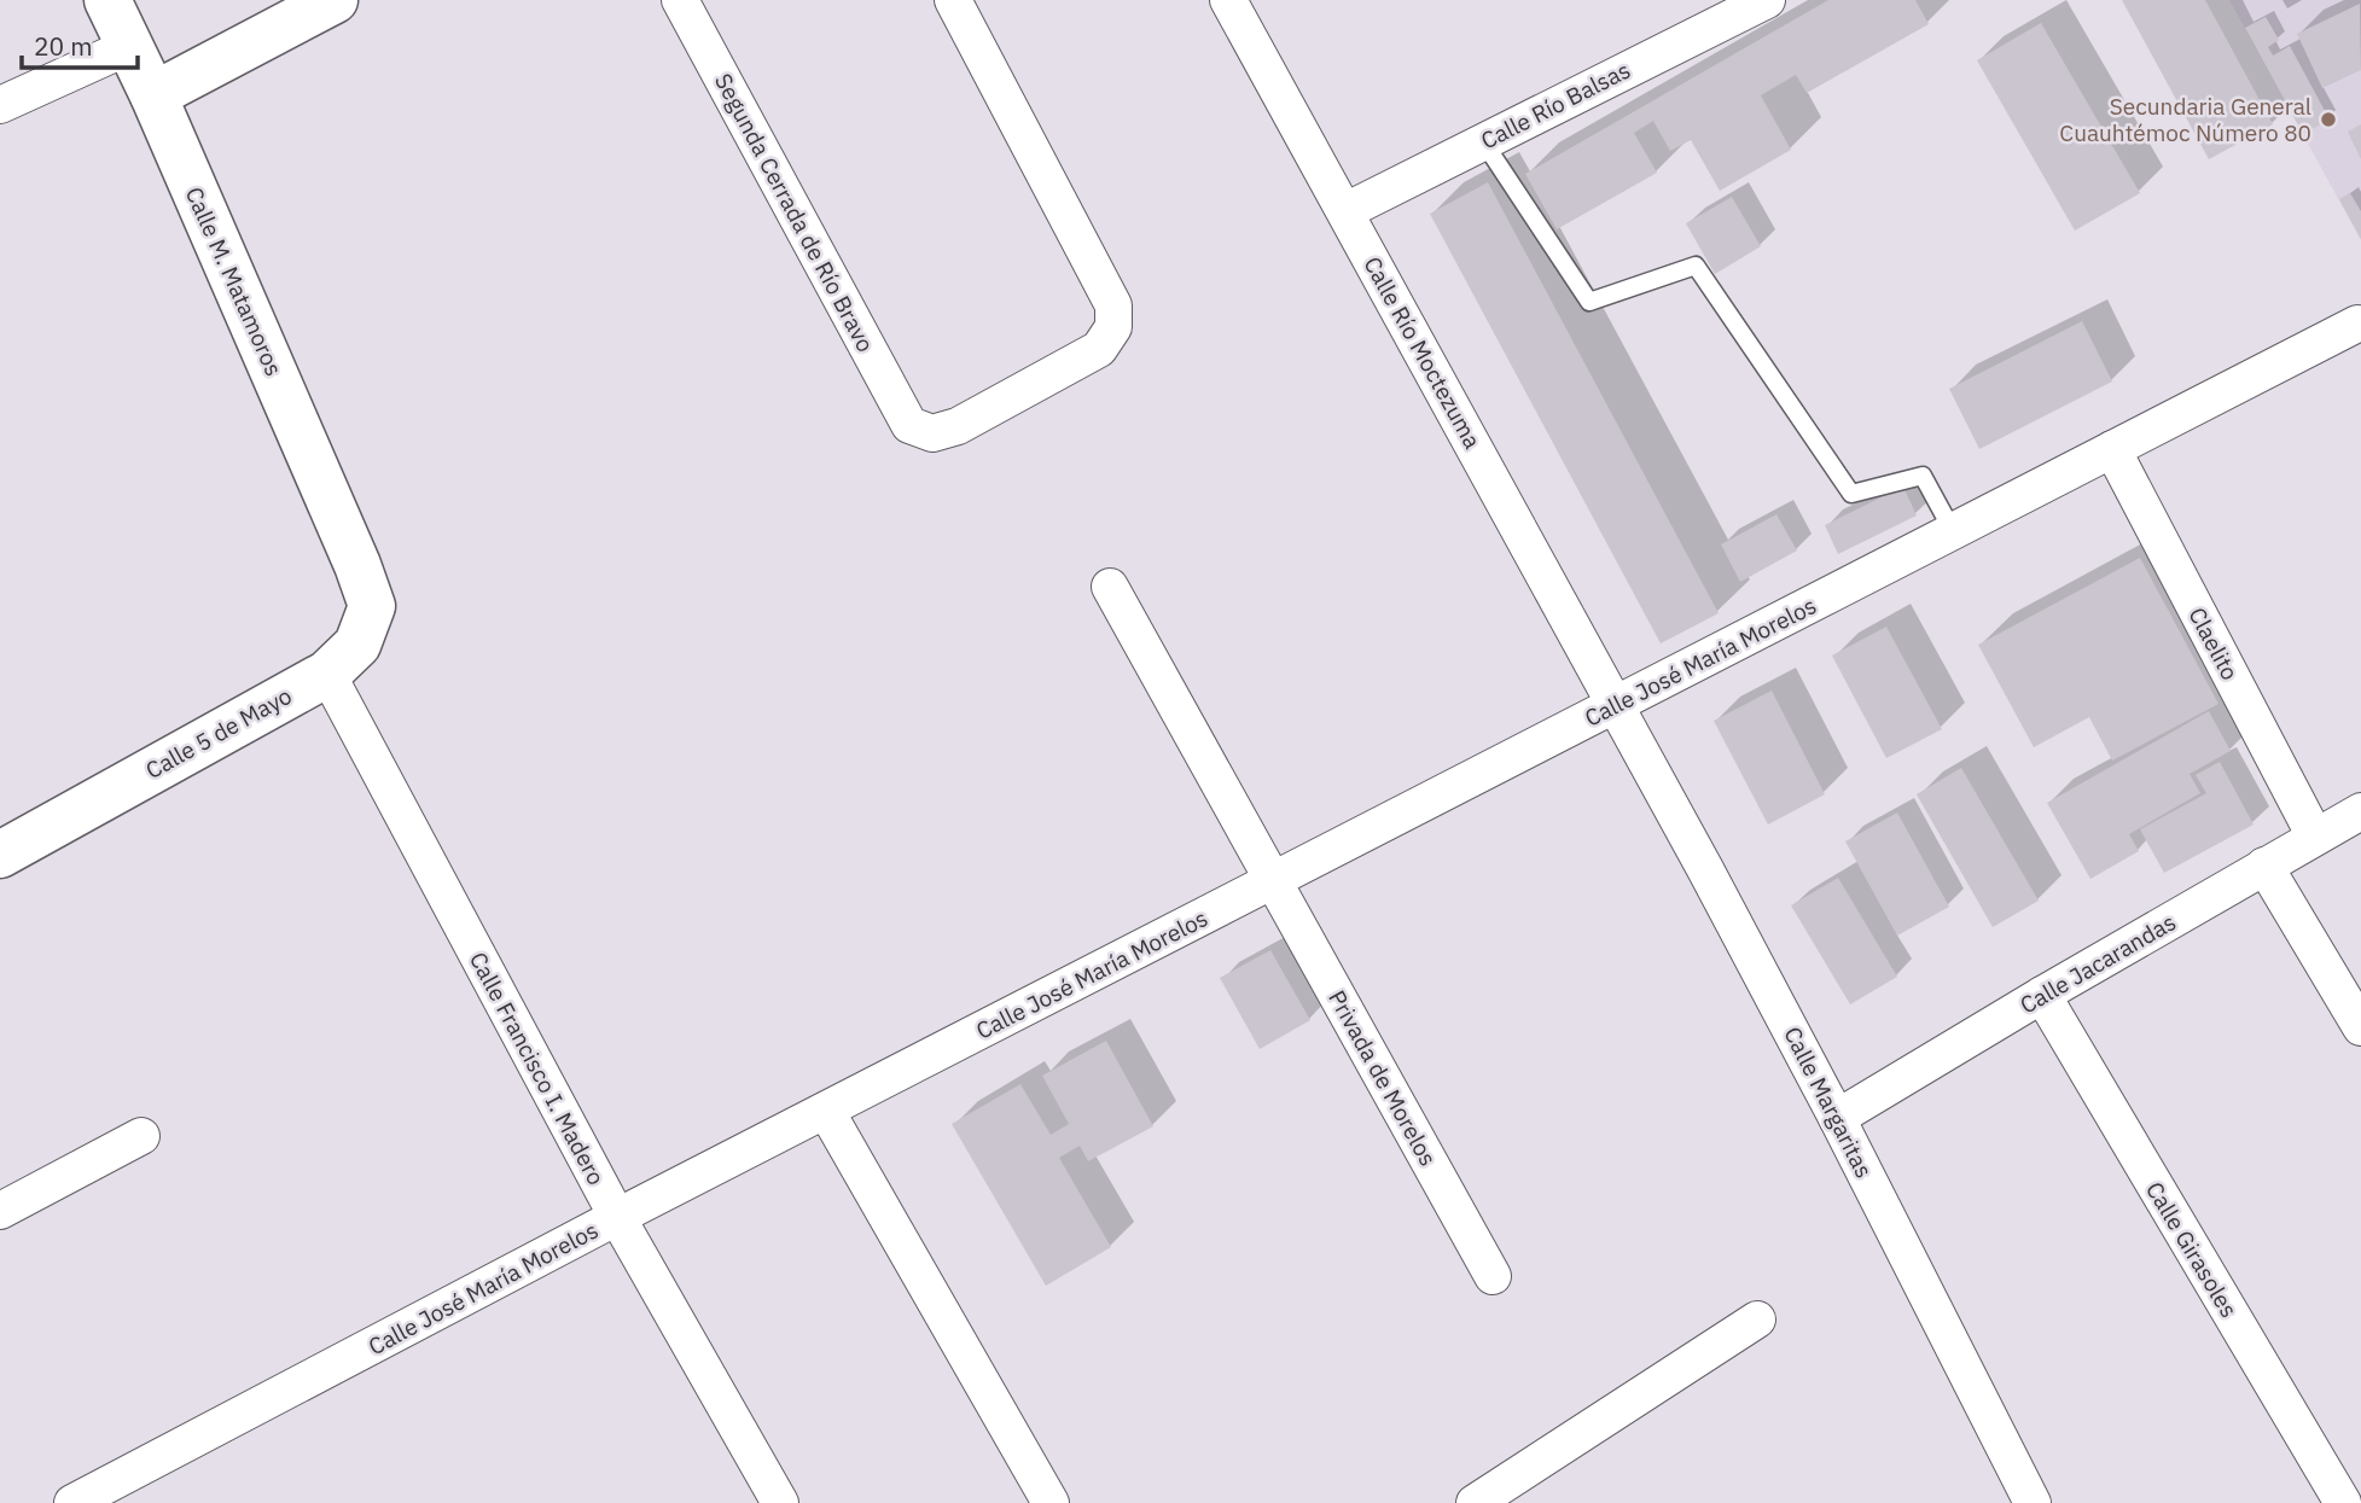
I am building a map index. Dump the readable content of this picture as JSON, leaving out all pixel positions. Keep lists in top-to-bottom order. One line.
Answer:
{"streets":{"main road":["Calle M. Matamoros","Calle 5 de Mayo"],"street":["Calle Río Balsas","Segunda Cerrada de Río Bravo","Calle Río Moctezuma","Claelito","Calle José María Morelos","Calle Jacarandas","Calle Francisco I. Madero","Privada de Morelos","Calle Margaritas","Calle Girasoles"]},"crossings":[["Calle Río Balsas","Calle Río Moctezuma"],["Calle M. Matamoros","Calle 5 de Mayo"],["Calle Río Moctezuma","Calle José María Morelos"],["Calle Río Moctezuma","Calle Margaritas"],["Claelito","Calle José María Morelos"],["Claelito","Calle Jacarandas"],["Calle José María Morelos","Calle Francisco I. Madero"],["Calle José María Morelos","Privada de Morelos"],["Calle José María Morelos","Calle Margaritas"],["Calle 5 de Mayo","Calle Francisco I. Madero"],["Calle Jacarandas","Calle Margaritas"],["Calle Jacarandas","Calle Girasoles"]],"places":["Secundaria General Cuauhtémoc Número 80"],"scale_bar":"20 m"}
